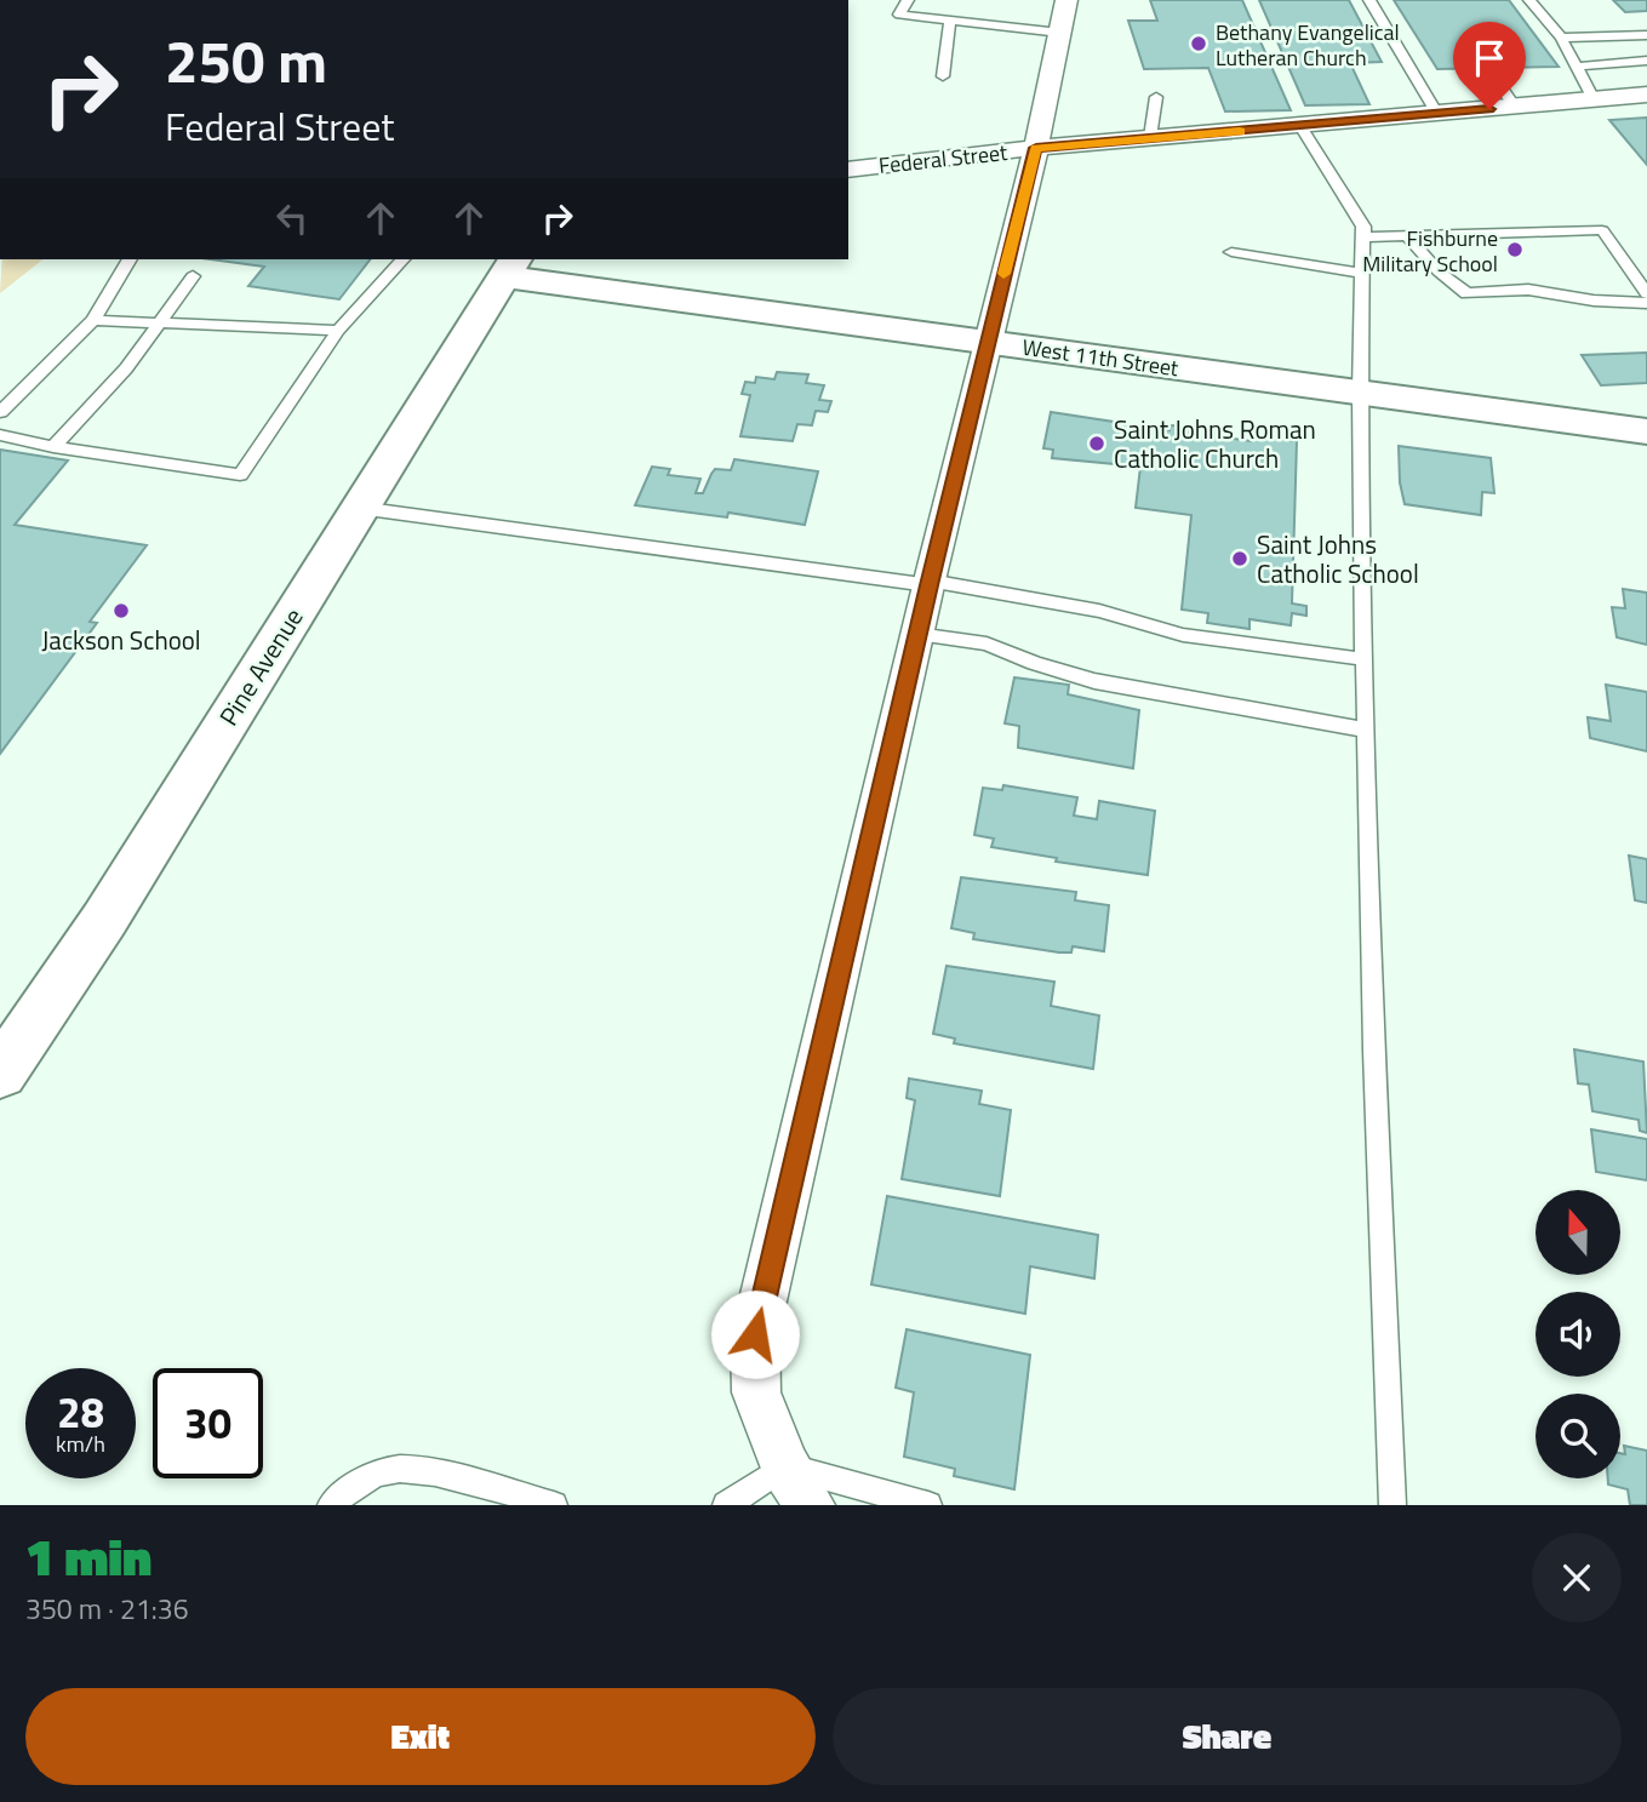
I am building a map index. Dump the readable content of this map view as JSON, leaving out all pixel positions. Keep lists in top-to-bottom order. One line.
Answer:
{"streets":{"street":["Federal Street","West 11th Street","Pine Avenue"]},"crossings":[["West 11th Street","Pine Avenue"]],"places":["Bethany Evangelical Lutheran Church","Fishburne Military School","Saint Johns Roman Catholic Church","Saint Johns Catholic School","Jackson School"],"north":"top","page":{"turn":["250 m","Federal Street"],"speed":"28 km/h","limit":"30","heading":["1 min","350 m · 21:36"],"buttons":["Exit","Share"]}}
